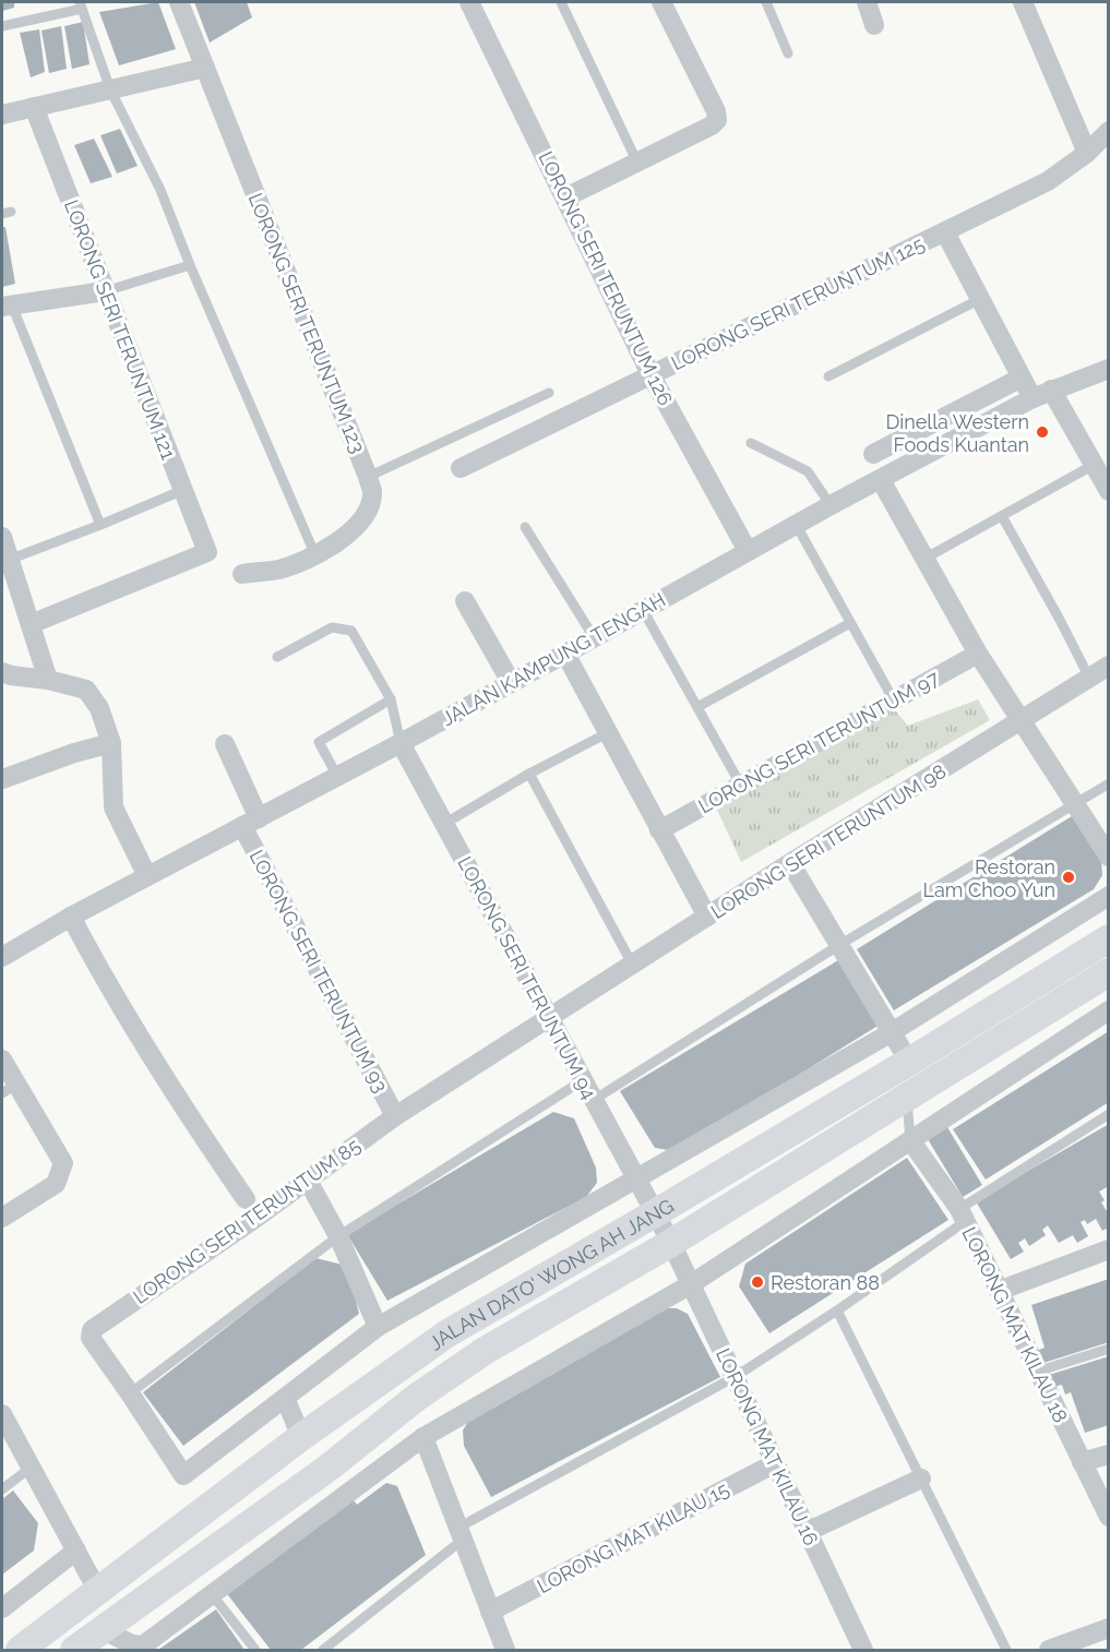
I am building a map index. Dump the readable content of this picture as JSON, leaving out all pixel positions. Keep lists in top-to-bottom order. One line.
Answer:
{"streets":{"main road":["JALAN DATO' WONG AH JANG"],"street":["LORONG SERI TERUNTUM 126","LORONG SERI TERUNTUM 125","LORONG SERI TERUNTUM 123","LORONG SERI TERUNTUM 121","JALAN KAMPUNG TENGAH","LORONG SERI TERUNTUM 97","LORONG SERI TERUNTUM 98","LORONG SERI TERUNTUM 93","LORONG SERI TERUNTUM 94","LORONG SERI TERUNTUM 85","LORONG MAT KILAU 18","LORONG MAT KILAU 16","LORONG MAT KILAU 15"]},"crossings":[["LORONG SERI TERUNTUM 126","LORONG SERI TERUNTUM 125"],["LORONG SERI TERUNTUM 126","JALAN KAMPUNG TENGAH"],["JALAN KAMPUNG TENGAH","LORONG SERI TERUNTUM 93"],["JALAN KAMPUNG TENGAH","LORONG SERI TERUNTUM 94"],["LORONG SERI TERUNTUM 98","LORONG SERI TERUNTUM 94"],["LORONG SERI TERUNTUM 98","LORONG SERI TERUNTUM 85"],["LORONG SERI TERUNTUM 93","LORONG SERI TERUNTUM 85"],["LORONG SERI TERUNTUM 94","LORONG SERI TERUNTUM 85"],["LORONG SERI TERUNTUM 94","JALAN DATO' WONG AH JANG"],["LORONG SERI TERUNTUM 94","LORONG MAT KILAU 16"],["JALAN DATO' WONG AH JANG","LORONG MAT KILAU 16"],["LORONG MAT KILAU 16","LORONG MAT KILAU 15"]],"places":["Dinella Western Foods Kuantan","Restoran Lam Choo Yun","Restoran 88"]}
